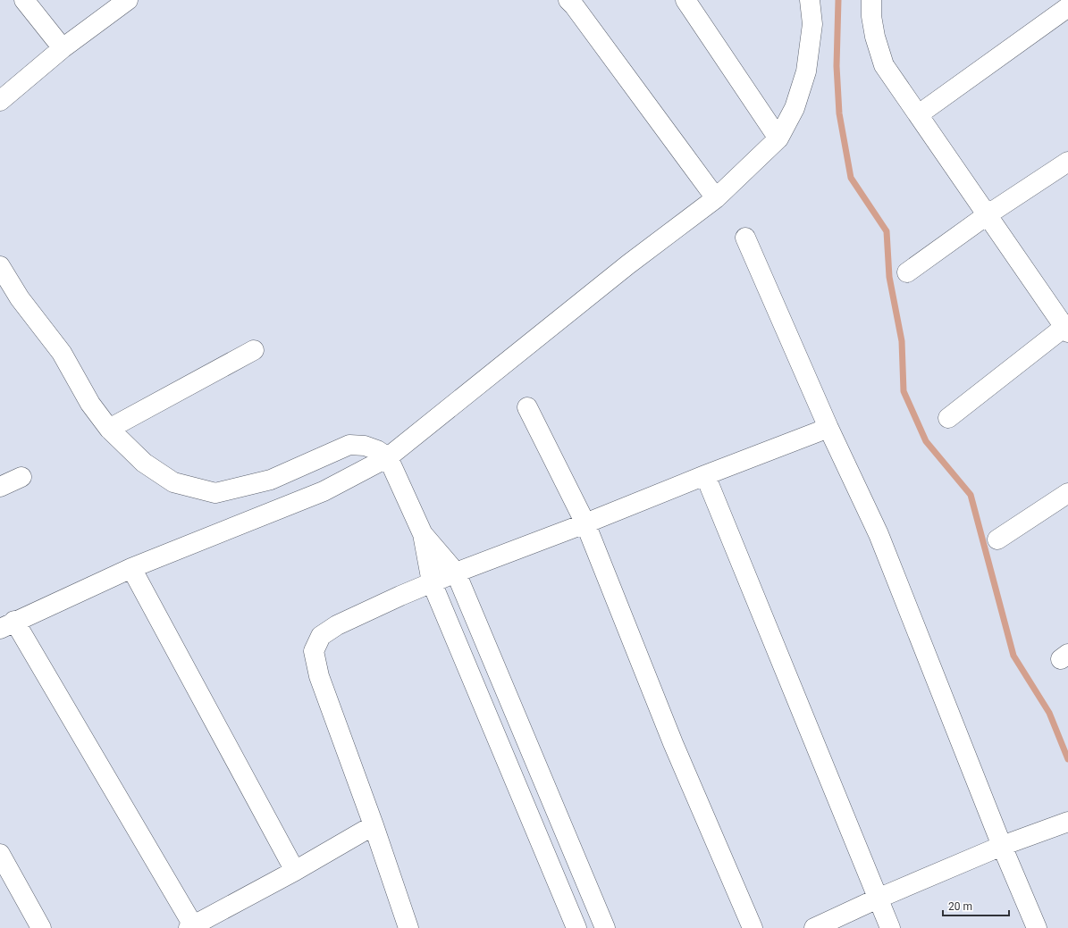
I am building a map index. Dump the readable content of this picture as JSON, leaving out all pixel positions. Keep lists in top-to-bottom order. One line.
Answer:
{"scale_bar":"20 m"}
